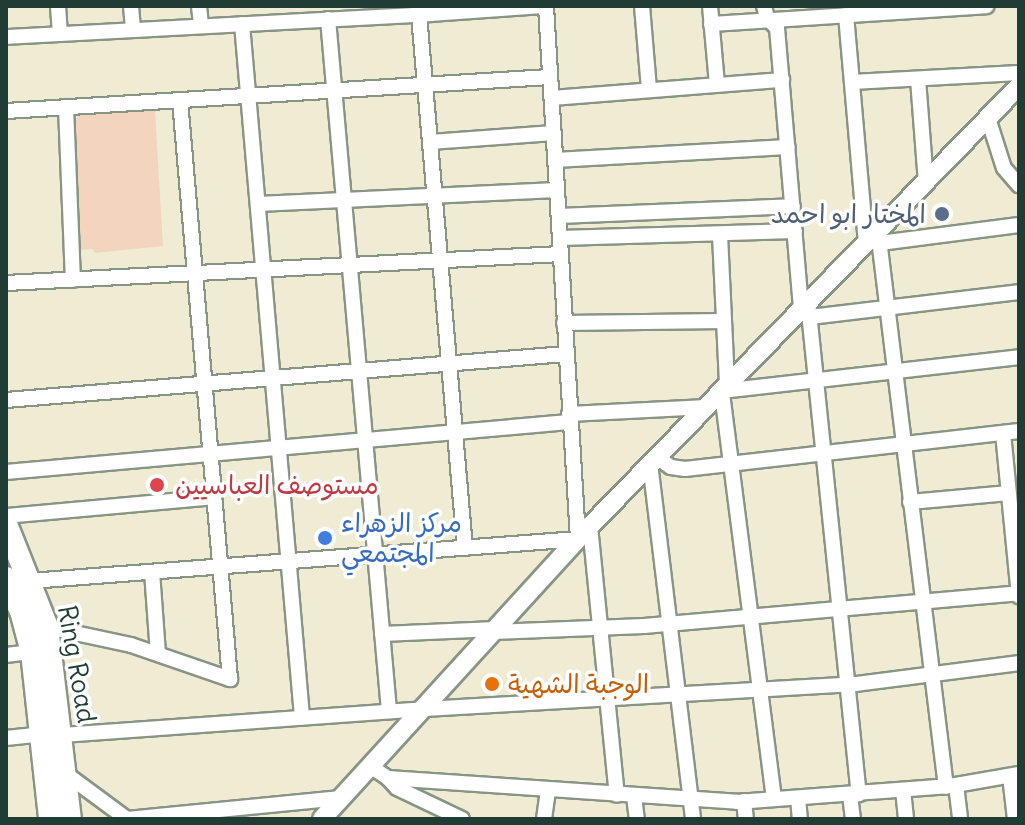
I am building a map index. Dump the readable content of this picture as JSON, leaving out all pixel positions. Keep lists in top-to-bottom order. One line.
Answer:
{"streets":{"highway":["Ring Road"]},"places":["المختار ابو احمد","مستوصف العباسيين","مركز الزهراء المجتمعي","الوجبة الشهية"]}
